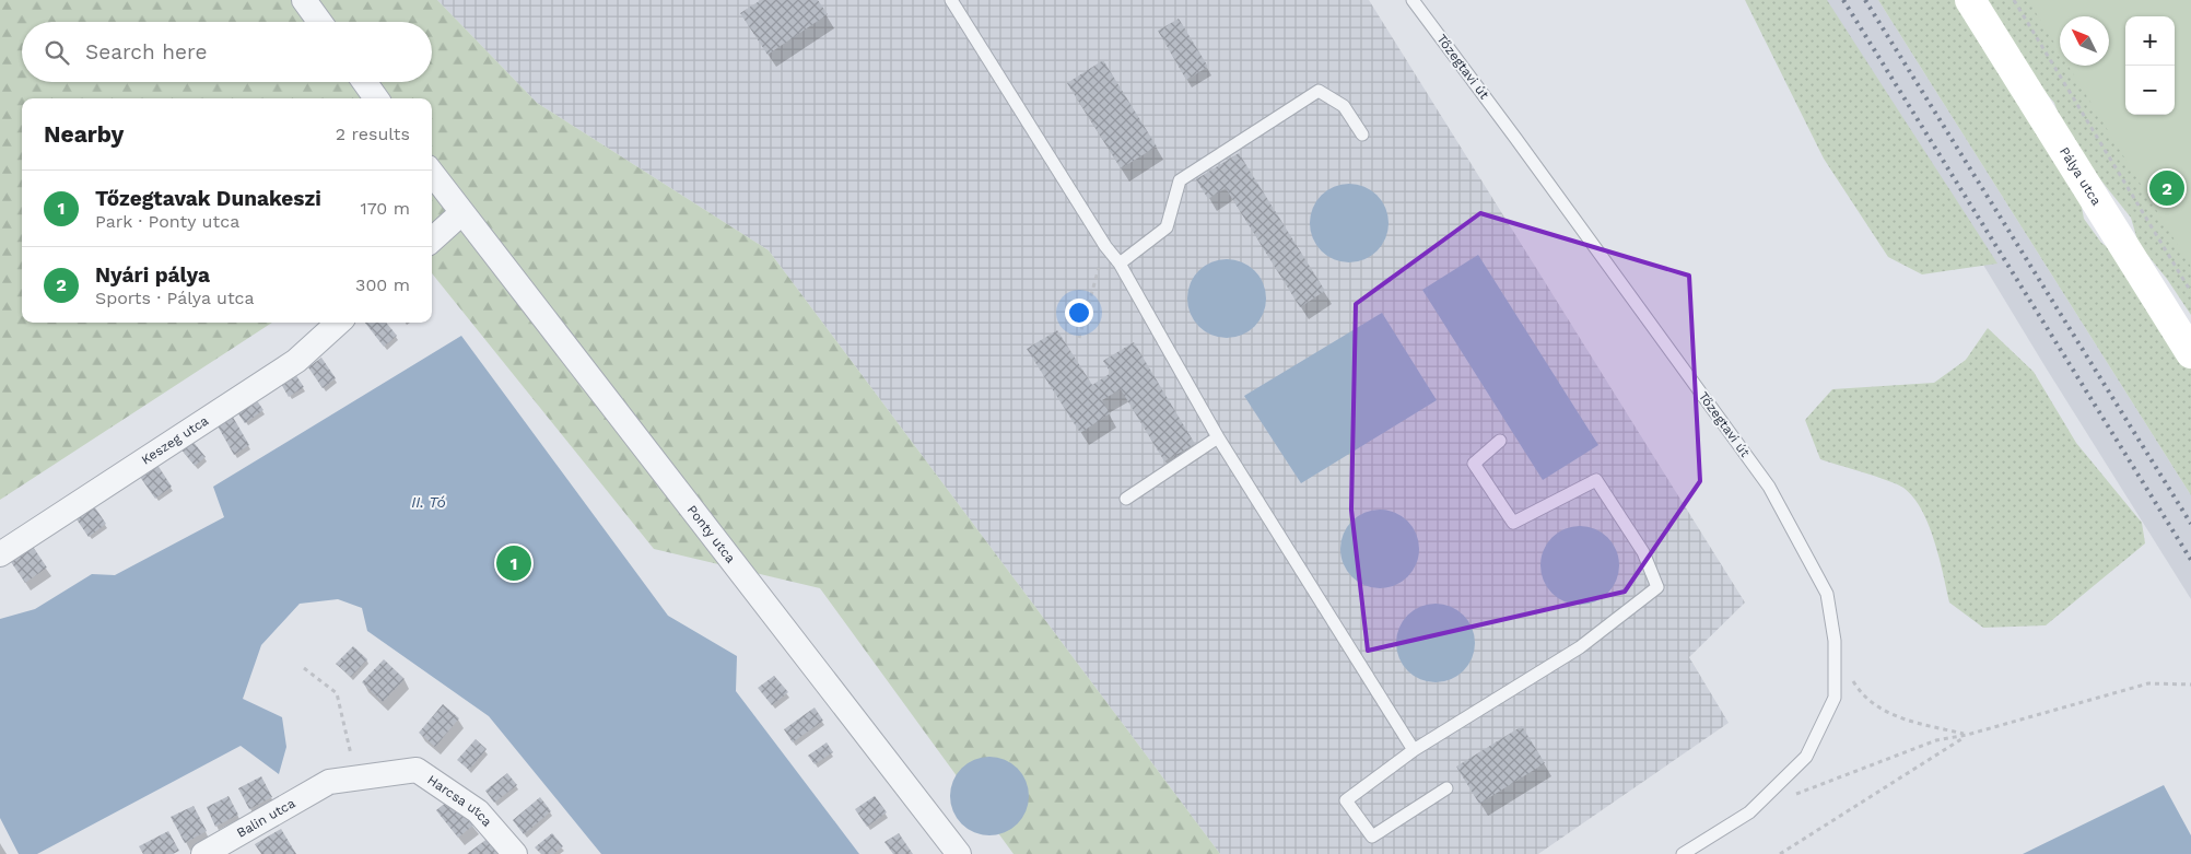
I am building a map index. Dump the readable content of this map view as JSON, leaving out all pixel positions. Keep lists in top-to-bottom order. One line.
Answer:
{"streets":{"street":["Pálya utca","Keszeg utca","Ponty utca","Harcsa utca","Balin utca"],"lane":["Tőzegtavi út"]},"crossings":[["Harcsa utca","Balin utca"]],"water":["II. Tó"],"north":"top left","page":{"map_buttons":["+","−"],"search":"Search here","heading":["Nearby","2 results"],"pins":["2","1"],"list":[{"mark":"1","name":"Tőzegtavak Dunakeszi","note":"Park · Ponty utca","value":"170 m"},{"mark":"2","name":"Nyári pálya","note":"Sports · Pálya utca","value":"300 m"}]}}
